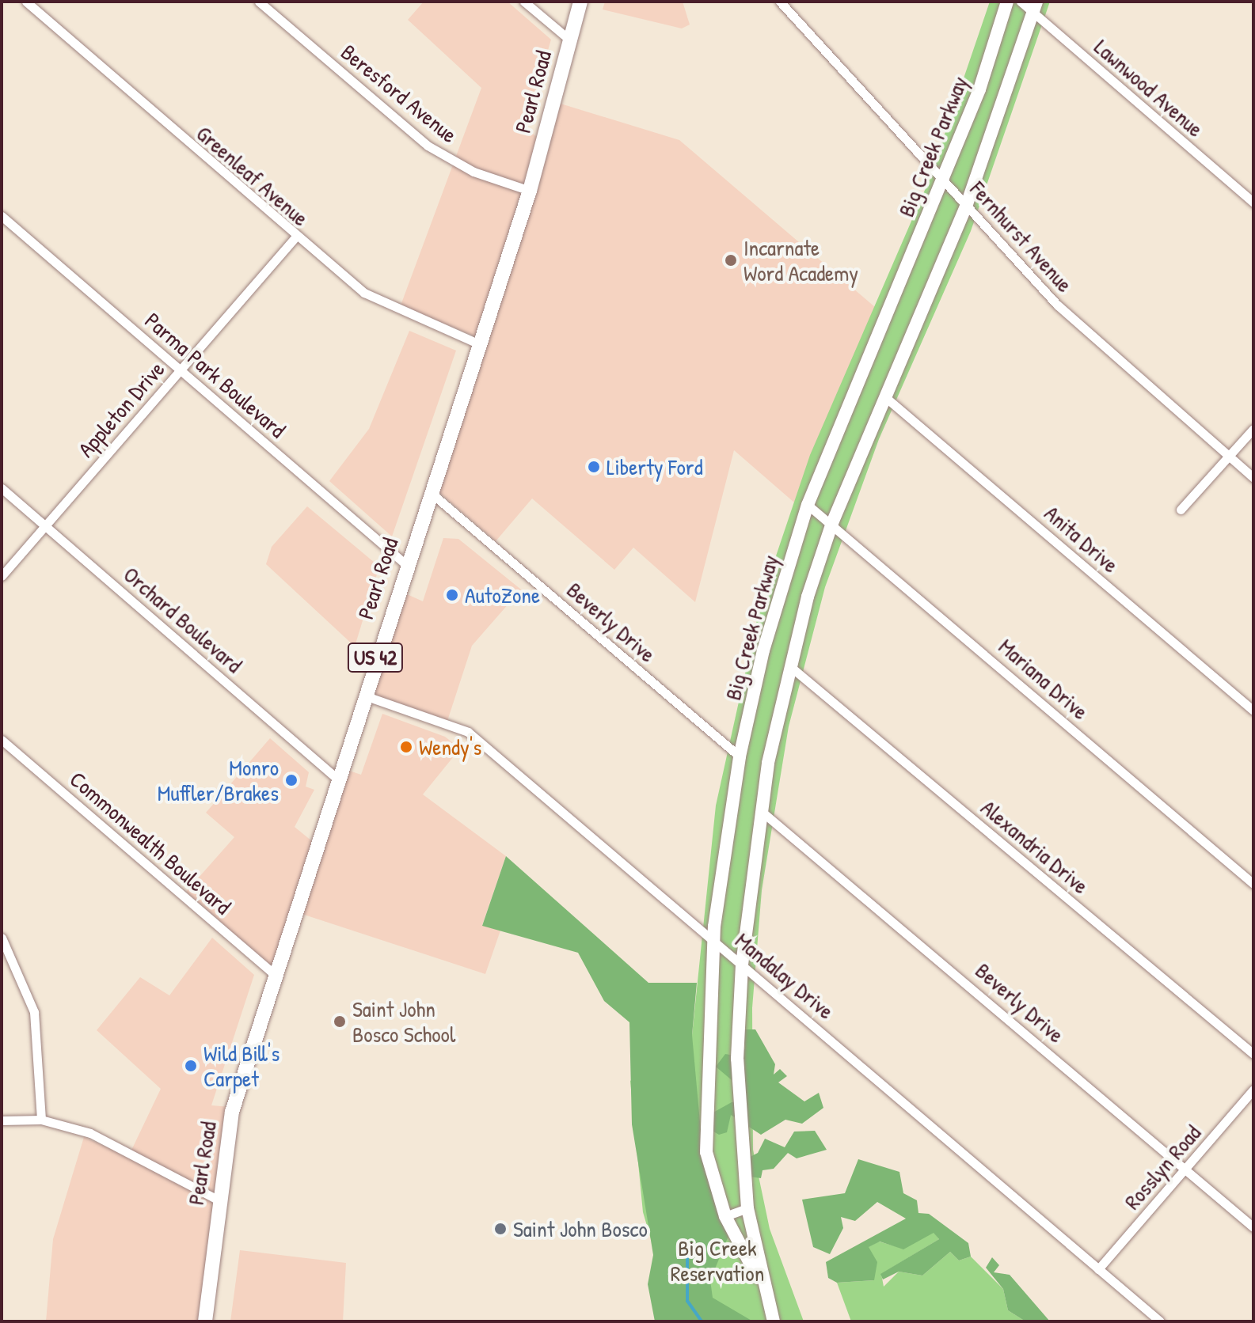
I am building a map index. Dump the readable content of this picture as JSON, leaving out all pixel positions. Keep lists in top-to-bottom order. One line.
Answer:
{"streets":{"main road":["Pearl Road","US 42"],"street":["Lawnwood Avenue","Beresford Avenue","Big Creek Parkway","Greenleaf Avenue","Fernhurst Avenue","Parma Park Boulevard","Appleton Drive","Anita Drive","Orchard Boulevard","Beverly Drive","Mariana Drive","Commonwealth Boulevard","Alexandria Drive","Mandalay Drive","Rosslyn Road"]},"crossings":[["Lawnwood Avenue","Big Creek Parkway"],["Pearl Road","Beresford Avenue"],["Pearl Road","Greenleaf Avenue"],["Pearl Road","Parma Park Boulevard"],["Pearl Road","Orchard Boulevard"],["Pearl Road","Beverly Drive"],["Pearl Road","Commonwealth Boulevard"],["Pearl Road","Mandalay Drive"],["Big Creek Parkway","Fernhurst Avenue"],["Big Creek Parkway","Anita Drive"],["Big Creek Parkway","Beverly Drive"],["Big Creek Parkway","Mariana Drive"],["Big Creek Parkway","Alexandria Drive"],["Big Creek Parkway","Mandalay Drive"],["Greenleaf Avenue","Appleton Drive"],["Parma Park Boulevard","Appleton Drive"],["Appleton Drive","Orchard Boulevard"],["Beverly Drive","Rosslyn Road"],["Mandalay Drive","Rosslyn Road"]],"parks":["Big Creek Reservation"],"places":["Incarnate Word Academy","Liberty Ford","AutoZone","Wendy's","Monro Muffler/Brakes","Saint John Bosco School","Wild Bill's Carpet","Saint John Bosco"]}
